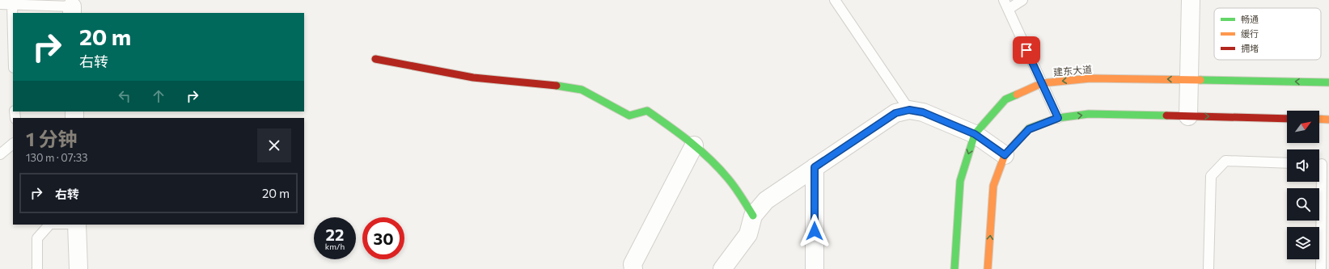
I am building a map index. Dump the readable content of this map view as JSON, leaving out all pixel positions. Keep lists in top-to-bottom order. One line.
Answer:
{"streets":{"street":["建东大道"]},"legend":["畅通","缓行","拥堵"],"north":"top right","page":{"turn":["20 m","右转"],"heading":["1 分钟","130 m · 07:33"],"list":[{"name":"右转","value":"20 m"}],"speed":"22 km/h","limit":"30"}}
